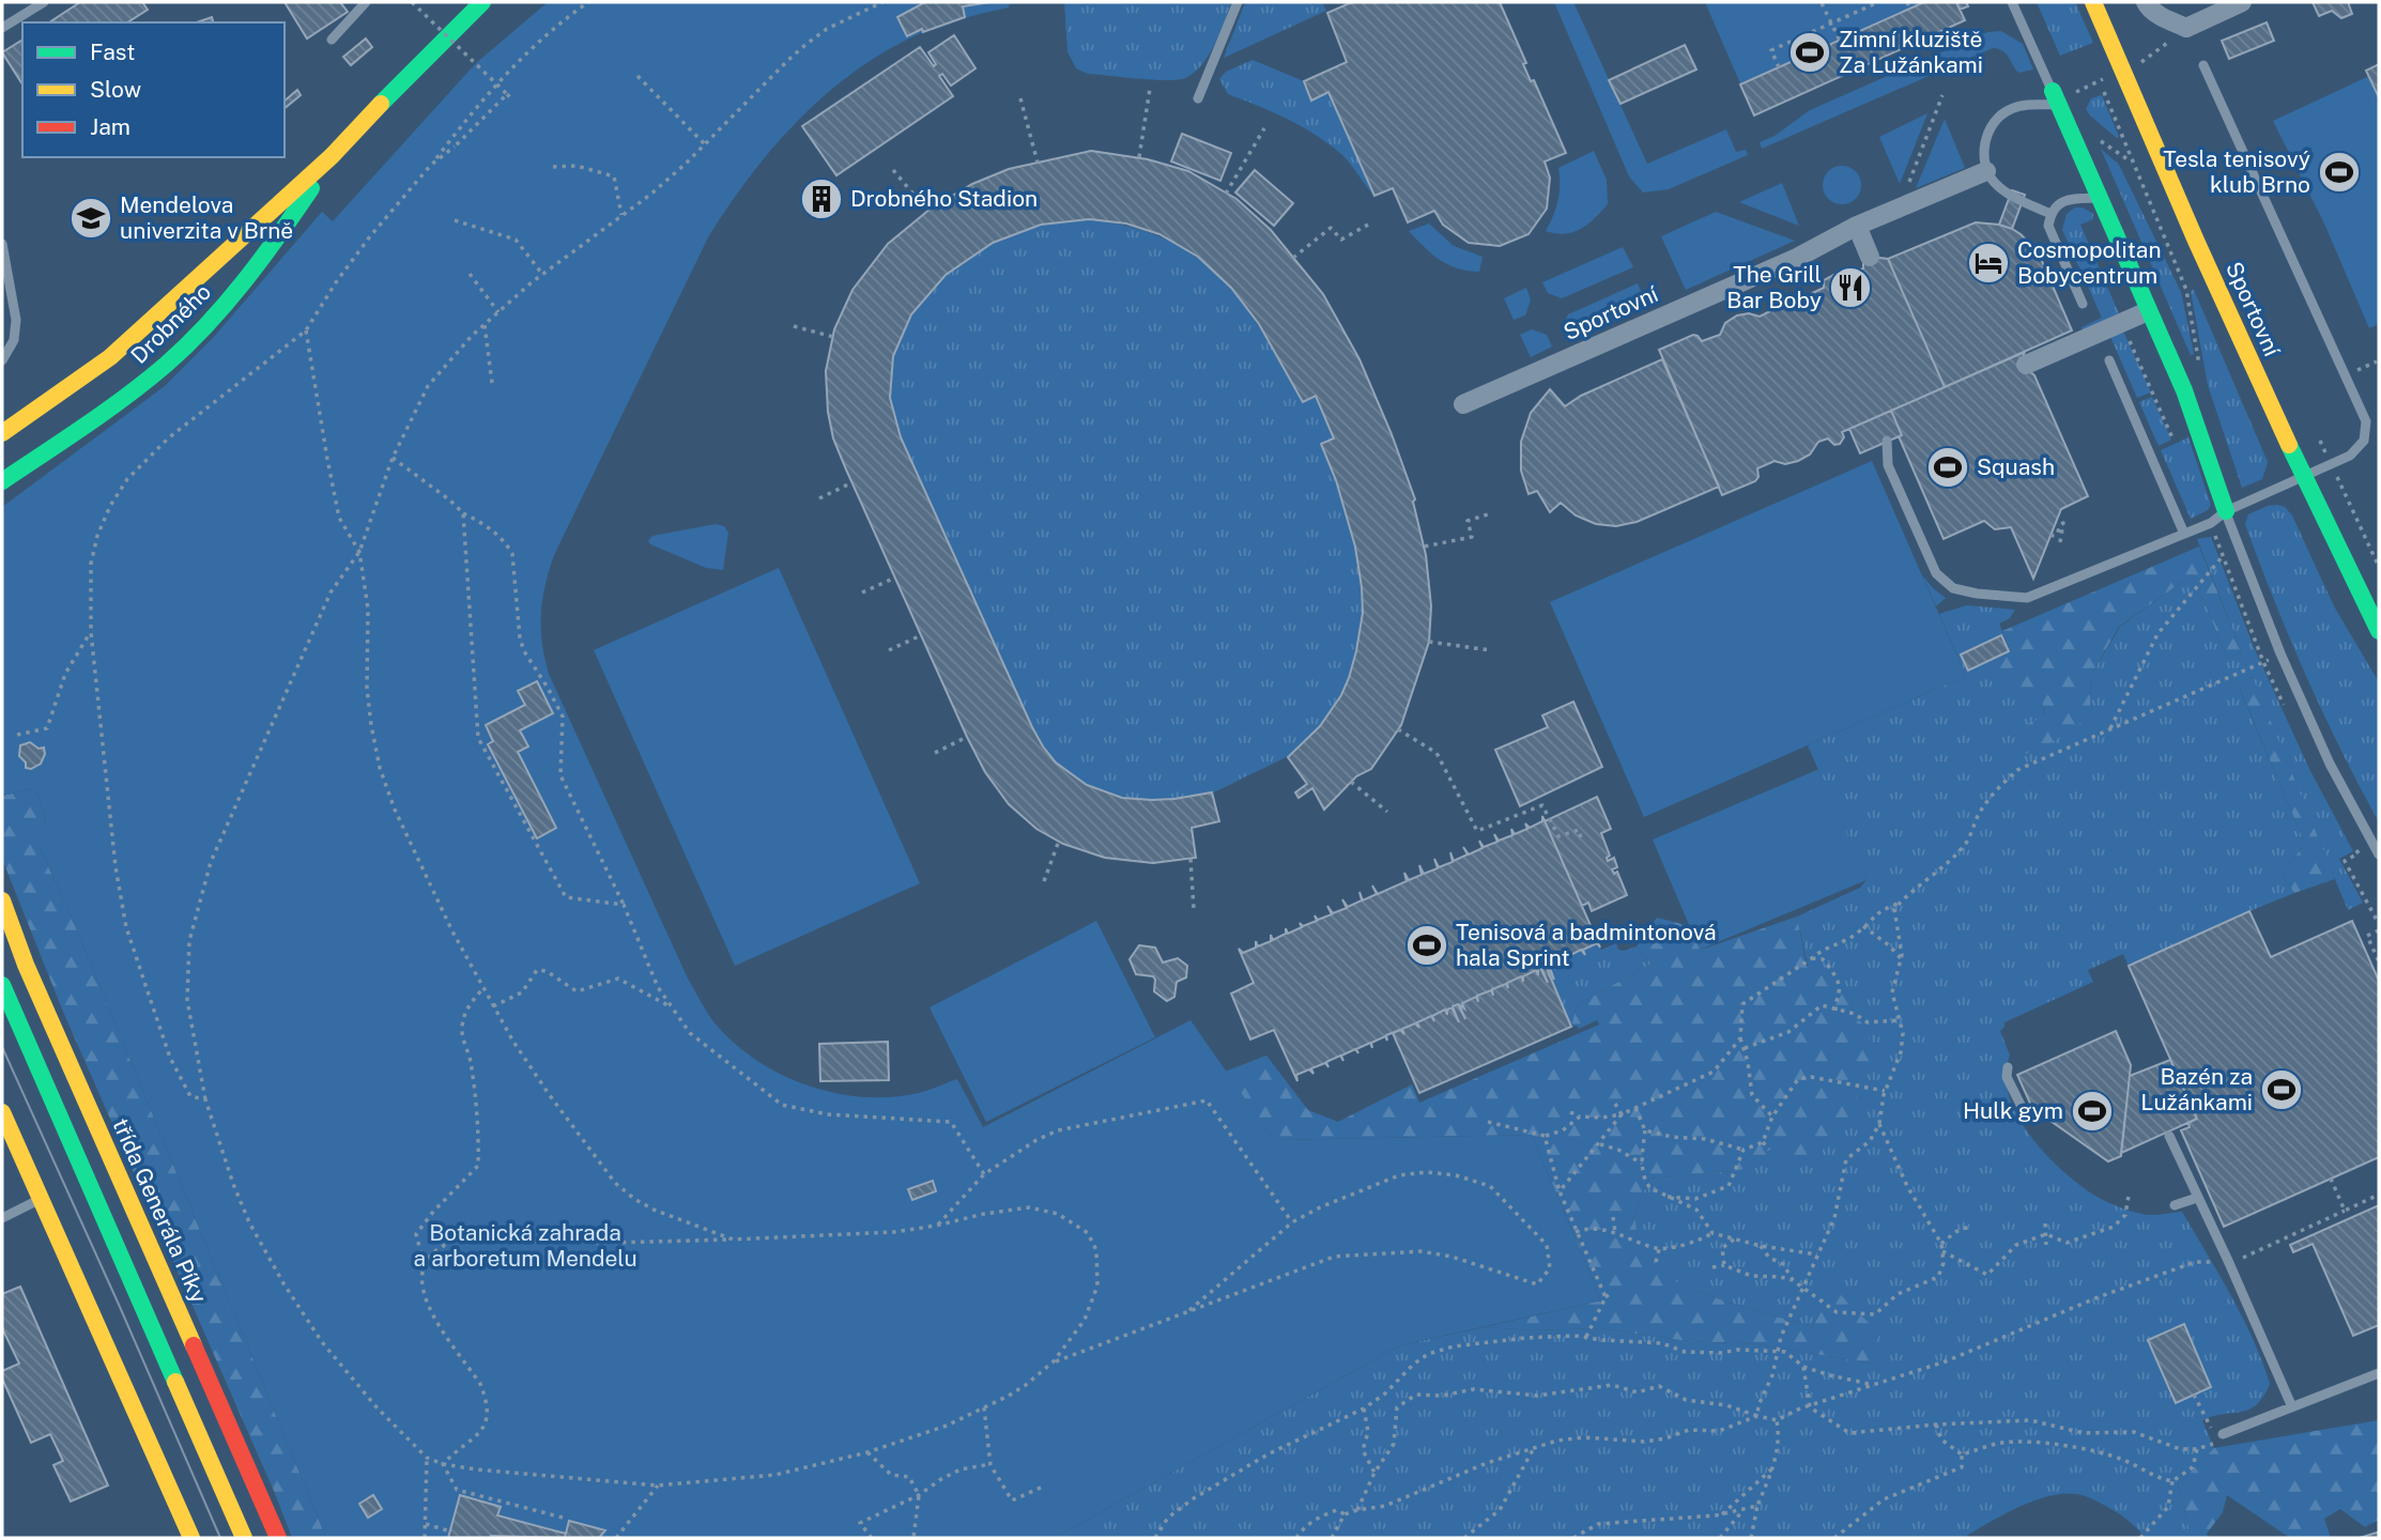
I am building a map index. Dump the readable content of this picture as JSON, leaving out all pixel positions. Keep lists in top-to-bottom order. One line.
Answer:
{"streets":{"main road":["Sportovní","Drobného","třída Generála Píky"]},"parks":["Botanická zahrada a arboretum Mendelu"],"places":{"sports":["Zimní kluziště Za Lužánkami","Tesla tenisový klub Brno","Squash","Tenisová a badmintonová hala Sprint","Bazén za Lužánkami","Hulk gym"],"building":["Drobného Stadion"],"school or university":["Mendelova univerzita v Brně"],"hotel":["Cosmopolitan Bobycentrum"],"restaurant":["The Grill Bar Boby"]},"legend":["Fast","Slow","Jam"]}
